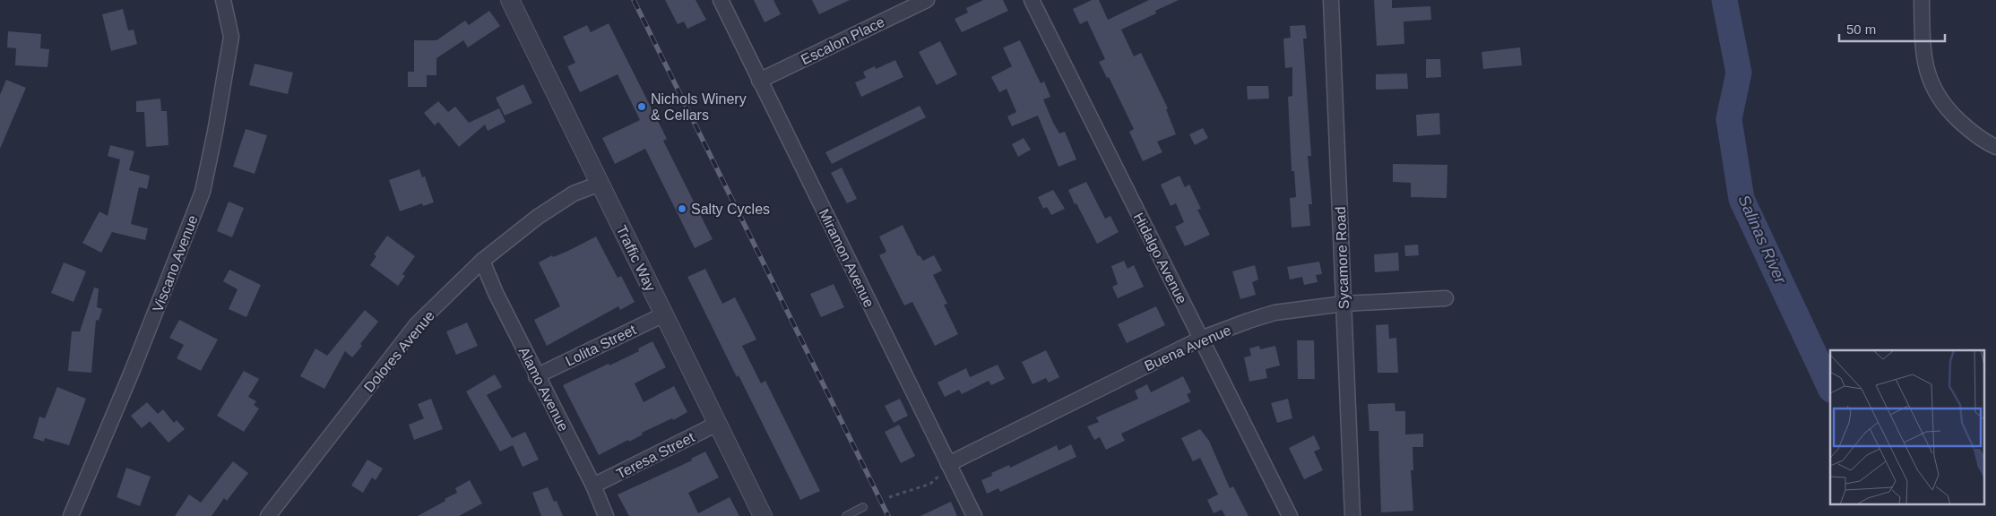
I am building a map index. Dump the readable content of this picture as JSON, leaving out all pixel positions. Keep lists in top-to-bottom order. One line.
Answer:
{"streets":{"street":["Escalon Place","Traffic Way","Miramon Avenue","Hidalgo Avenue","Sycamore Road","Viscano Avenue","Lolita Street","Buena Avenue","Dolores Avenue","Alamo Avenue","Teresa Street"]},"crossings":[["Escalon Place","Miramon Avenue"],["Traffic Way","Lolita Street"],["Traffic Way","Dolores Avenue"],["Traffic Way","Teresa Street"],["Miramon Avenue","Buena Avenue"],["Hidalgo Avenue","Buena Avenue"],["Sycamore Road","Buena Avenue"],["Lolita Street","Alamo Avenue"],["Dolores Avenue","Alamo Avenue"],["Alamo Avenue","Teresa Street"]],"water":["Salinas River"],"places":["Nichols Winery & Cellars","Salty Cycles"],"scale_bar":"50 m"}
